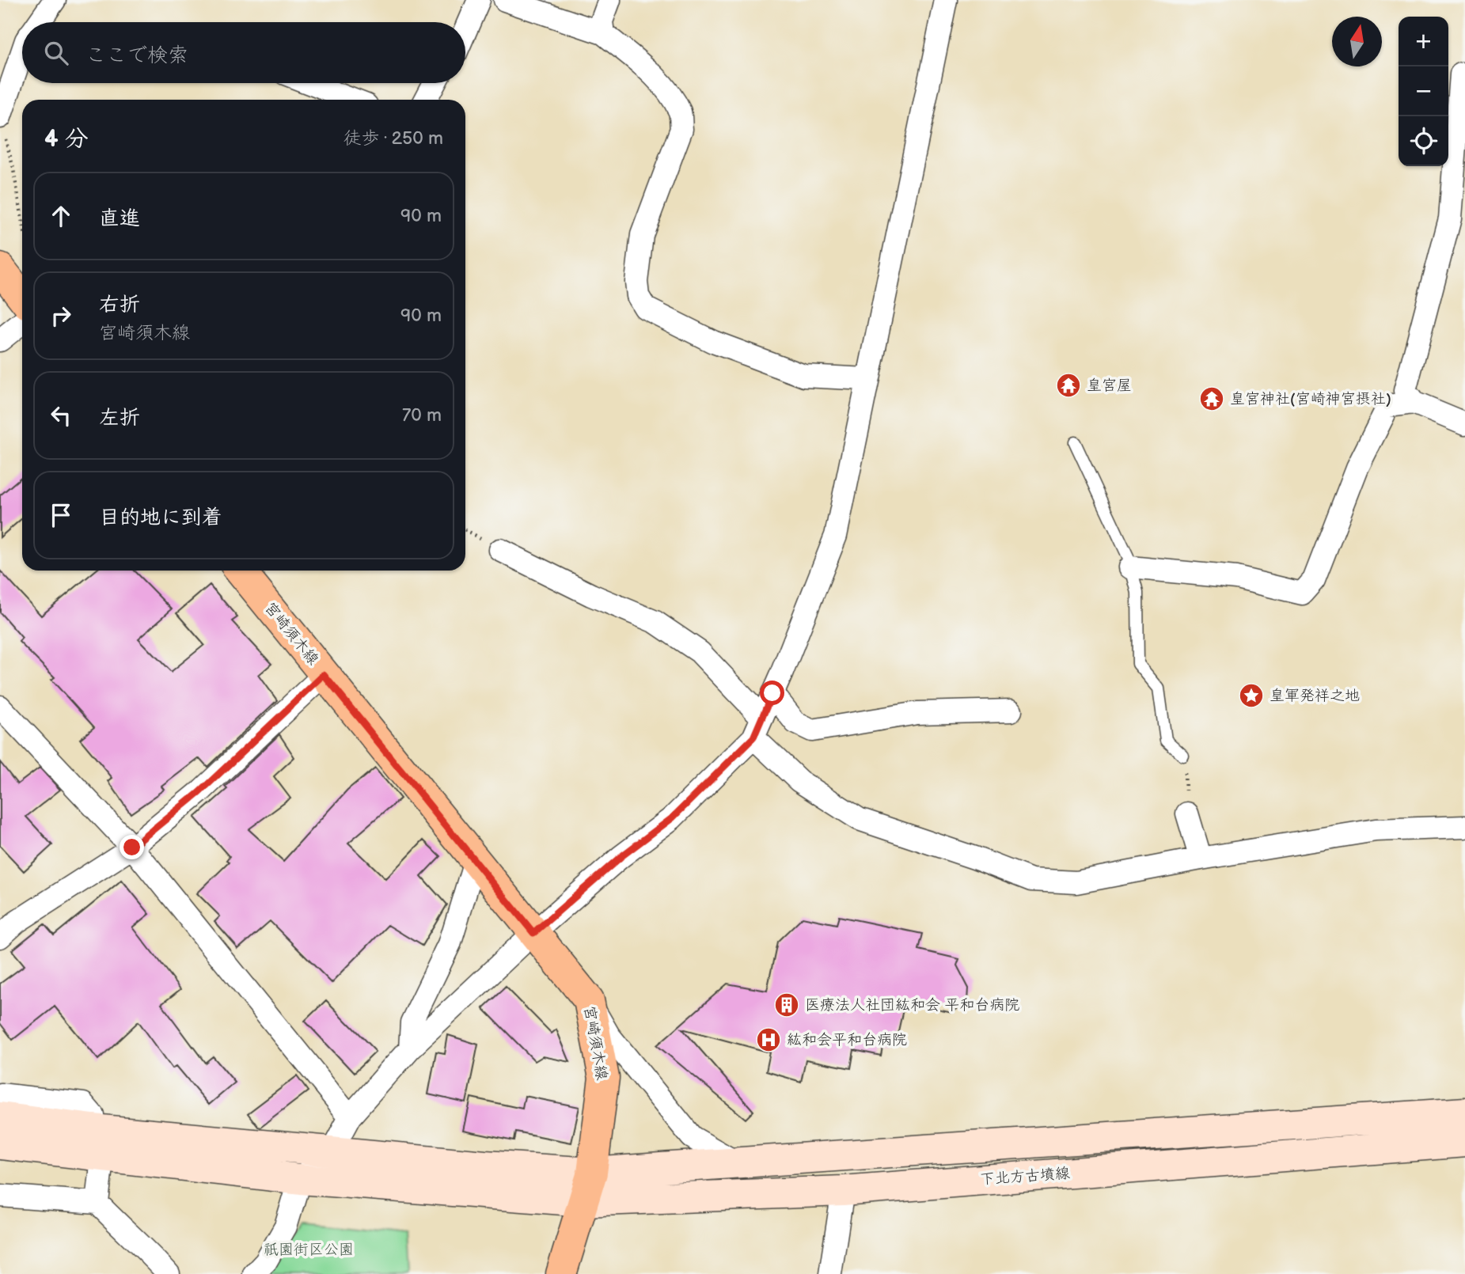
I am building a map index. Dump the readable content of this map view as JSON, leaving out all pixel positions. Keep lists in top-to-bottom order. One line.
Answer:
{"streets":{"main road":["宮崎須木線","下北方古墳線"]},"crossings":[["宮崎須木線","下北方古墳線"]],"parks":["祇園街区公園"],"places":{"temple":["皇宮屋","皇宮神社(宮崎神宮摂社)"],"place":["皇軍発祥之地"],"building":["医療法人社団紘和会 平和台病院"],"hospital":["紘和会平和台病院"]},"north":"top","page":{"map_buttons":["+","−"],"search":"ここで検索","heading":["4 分","徒歩 · 250 m"],"list":[["直進","90 m"],["右折","宮崎須木線","90 m"],["左折","70 m"],"目的地に到着"]}}
